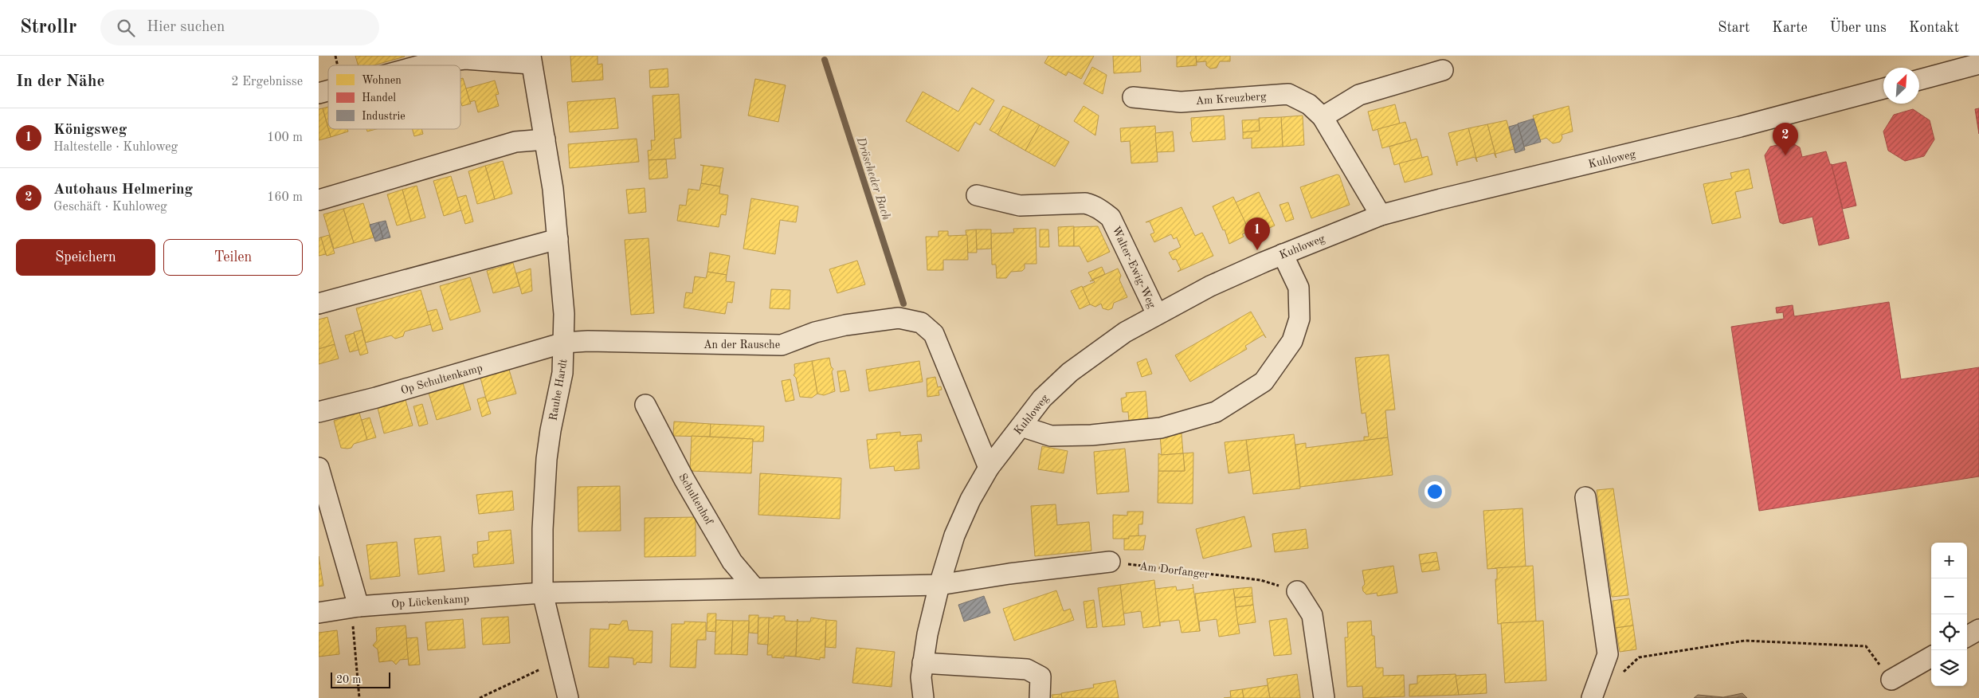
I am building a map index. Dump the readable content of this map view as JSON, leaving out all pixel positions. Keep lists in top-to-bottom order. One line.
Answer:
{"streets":{"street":["Am Kreuzberg","Kuhloweg","Walter-Ewig-Weg","An der Rausche","Op Schultenkamp","Rauhe Hardt","Schultenhof","Op Lückenkamp"],"path":["Am Dorfanger"]},"crossings":[["Am Kreuzberg","Kuhloweg"],["Kuhloweg","Walter-Ewig-Weg"],["Kuhloweg","An der Rausche"],["An der Rausche","Op Schultenkamp"],["An der Rausche","Rauhe Hardt"],["Op Schultenkamp","Rauhe Hardt"],["Rauhe Hardt","Op Lückenkamp"]],"water":["Dröscheder Bach"],"legend":["Wohnen","Handel","Industrie"],"scale_bar":"20 m","north":"top right","page":{"header":"Strollr","search":"Hier suchen","nav":["Start","Karte","Über uns","Kontakt"],"heading":["In der Nähe","2 Ergebnisse"],"list":[{"mark":"1","name":"Königsweg","note":"Haltestelle · Kuhloweg","value":"100 m"},{"mark":"2","name":"Autohaus Helmering","note":"Geschäft · Kuhloweg","value":"160 m"}],"pins":["2","1"],"buttons":["Speichern","Teilen"],"map_buttons":["+","−"],"scale":"20 m"}}
